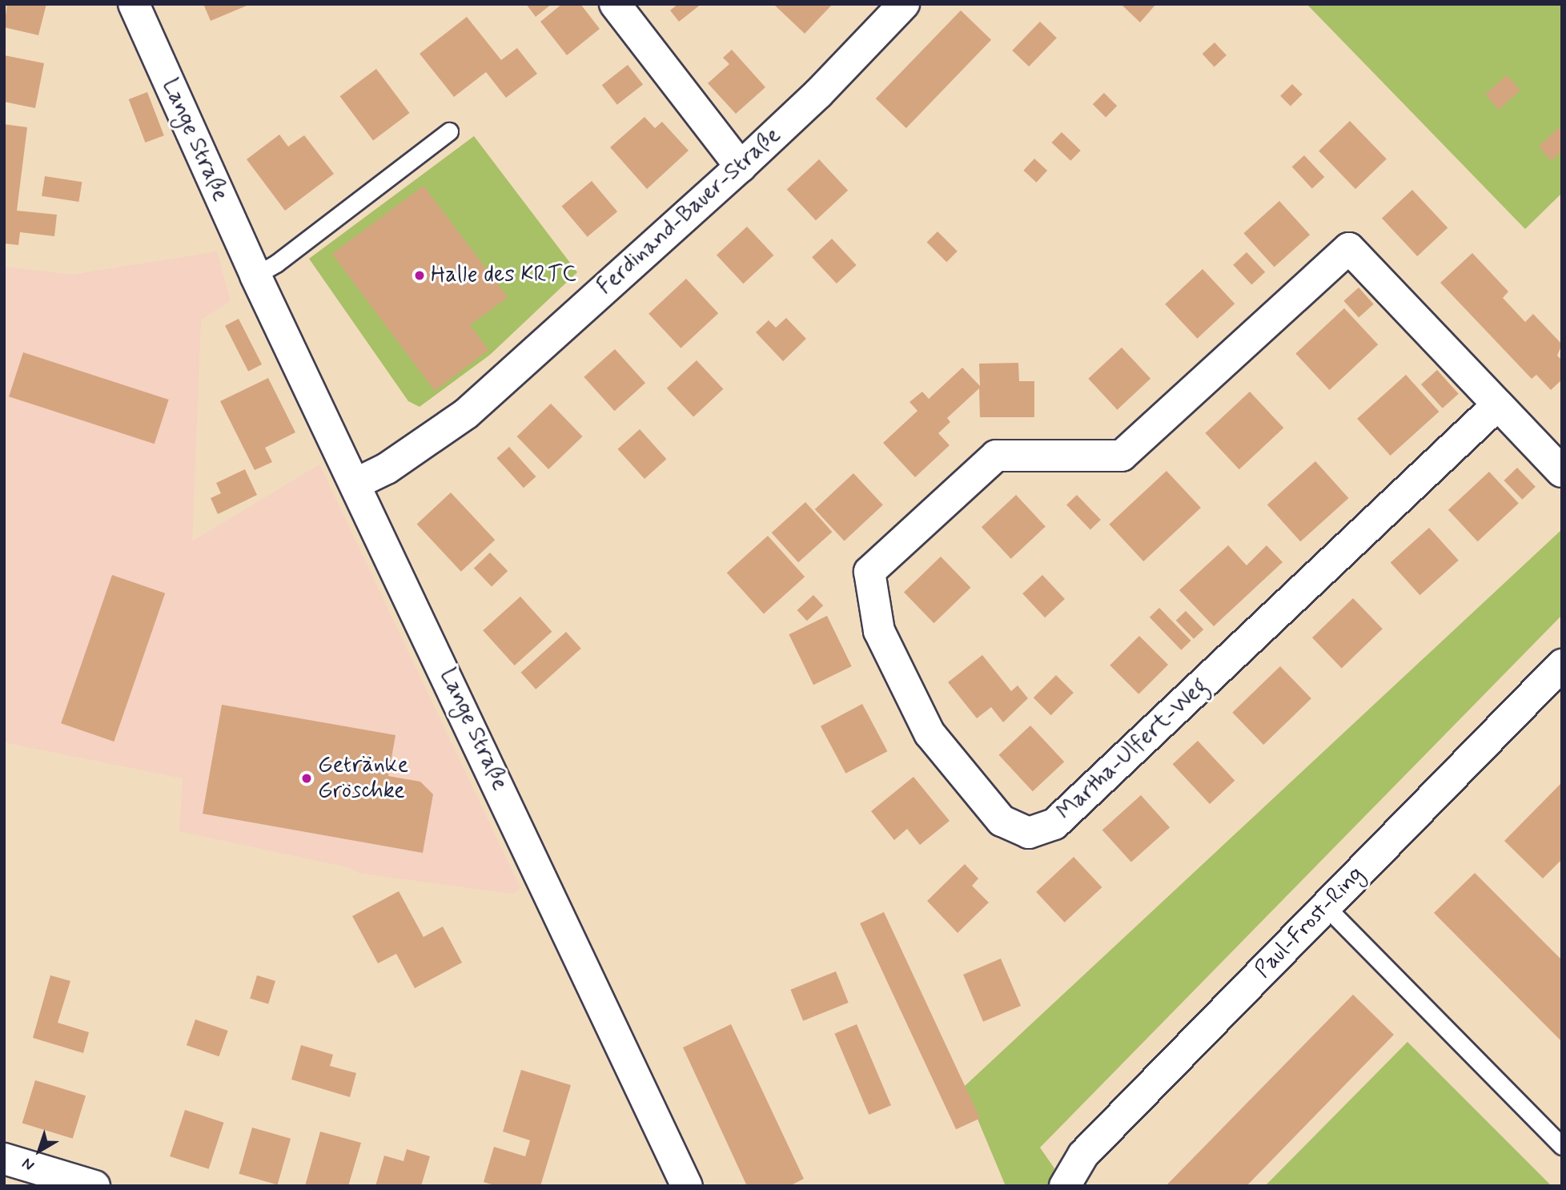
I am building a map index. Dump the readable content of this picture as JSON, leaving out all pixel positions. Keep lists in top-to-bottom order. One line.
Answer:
{"streets":{"street":["Lange Straße","Ferdinand-Bauer-Straße","Martha-Ulfert-Weg","Paul-Frost-Ring"]},"crossings":[["Lange Straße","Ferdinand-Bauer-Straße"]],"places":["Halle des KRTC","Getränke Gröschke"],"north":"bottom left"}
